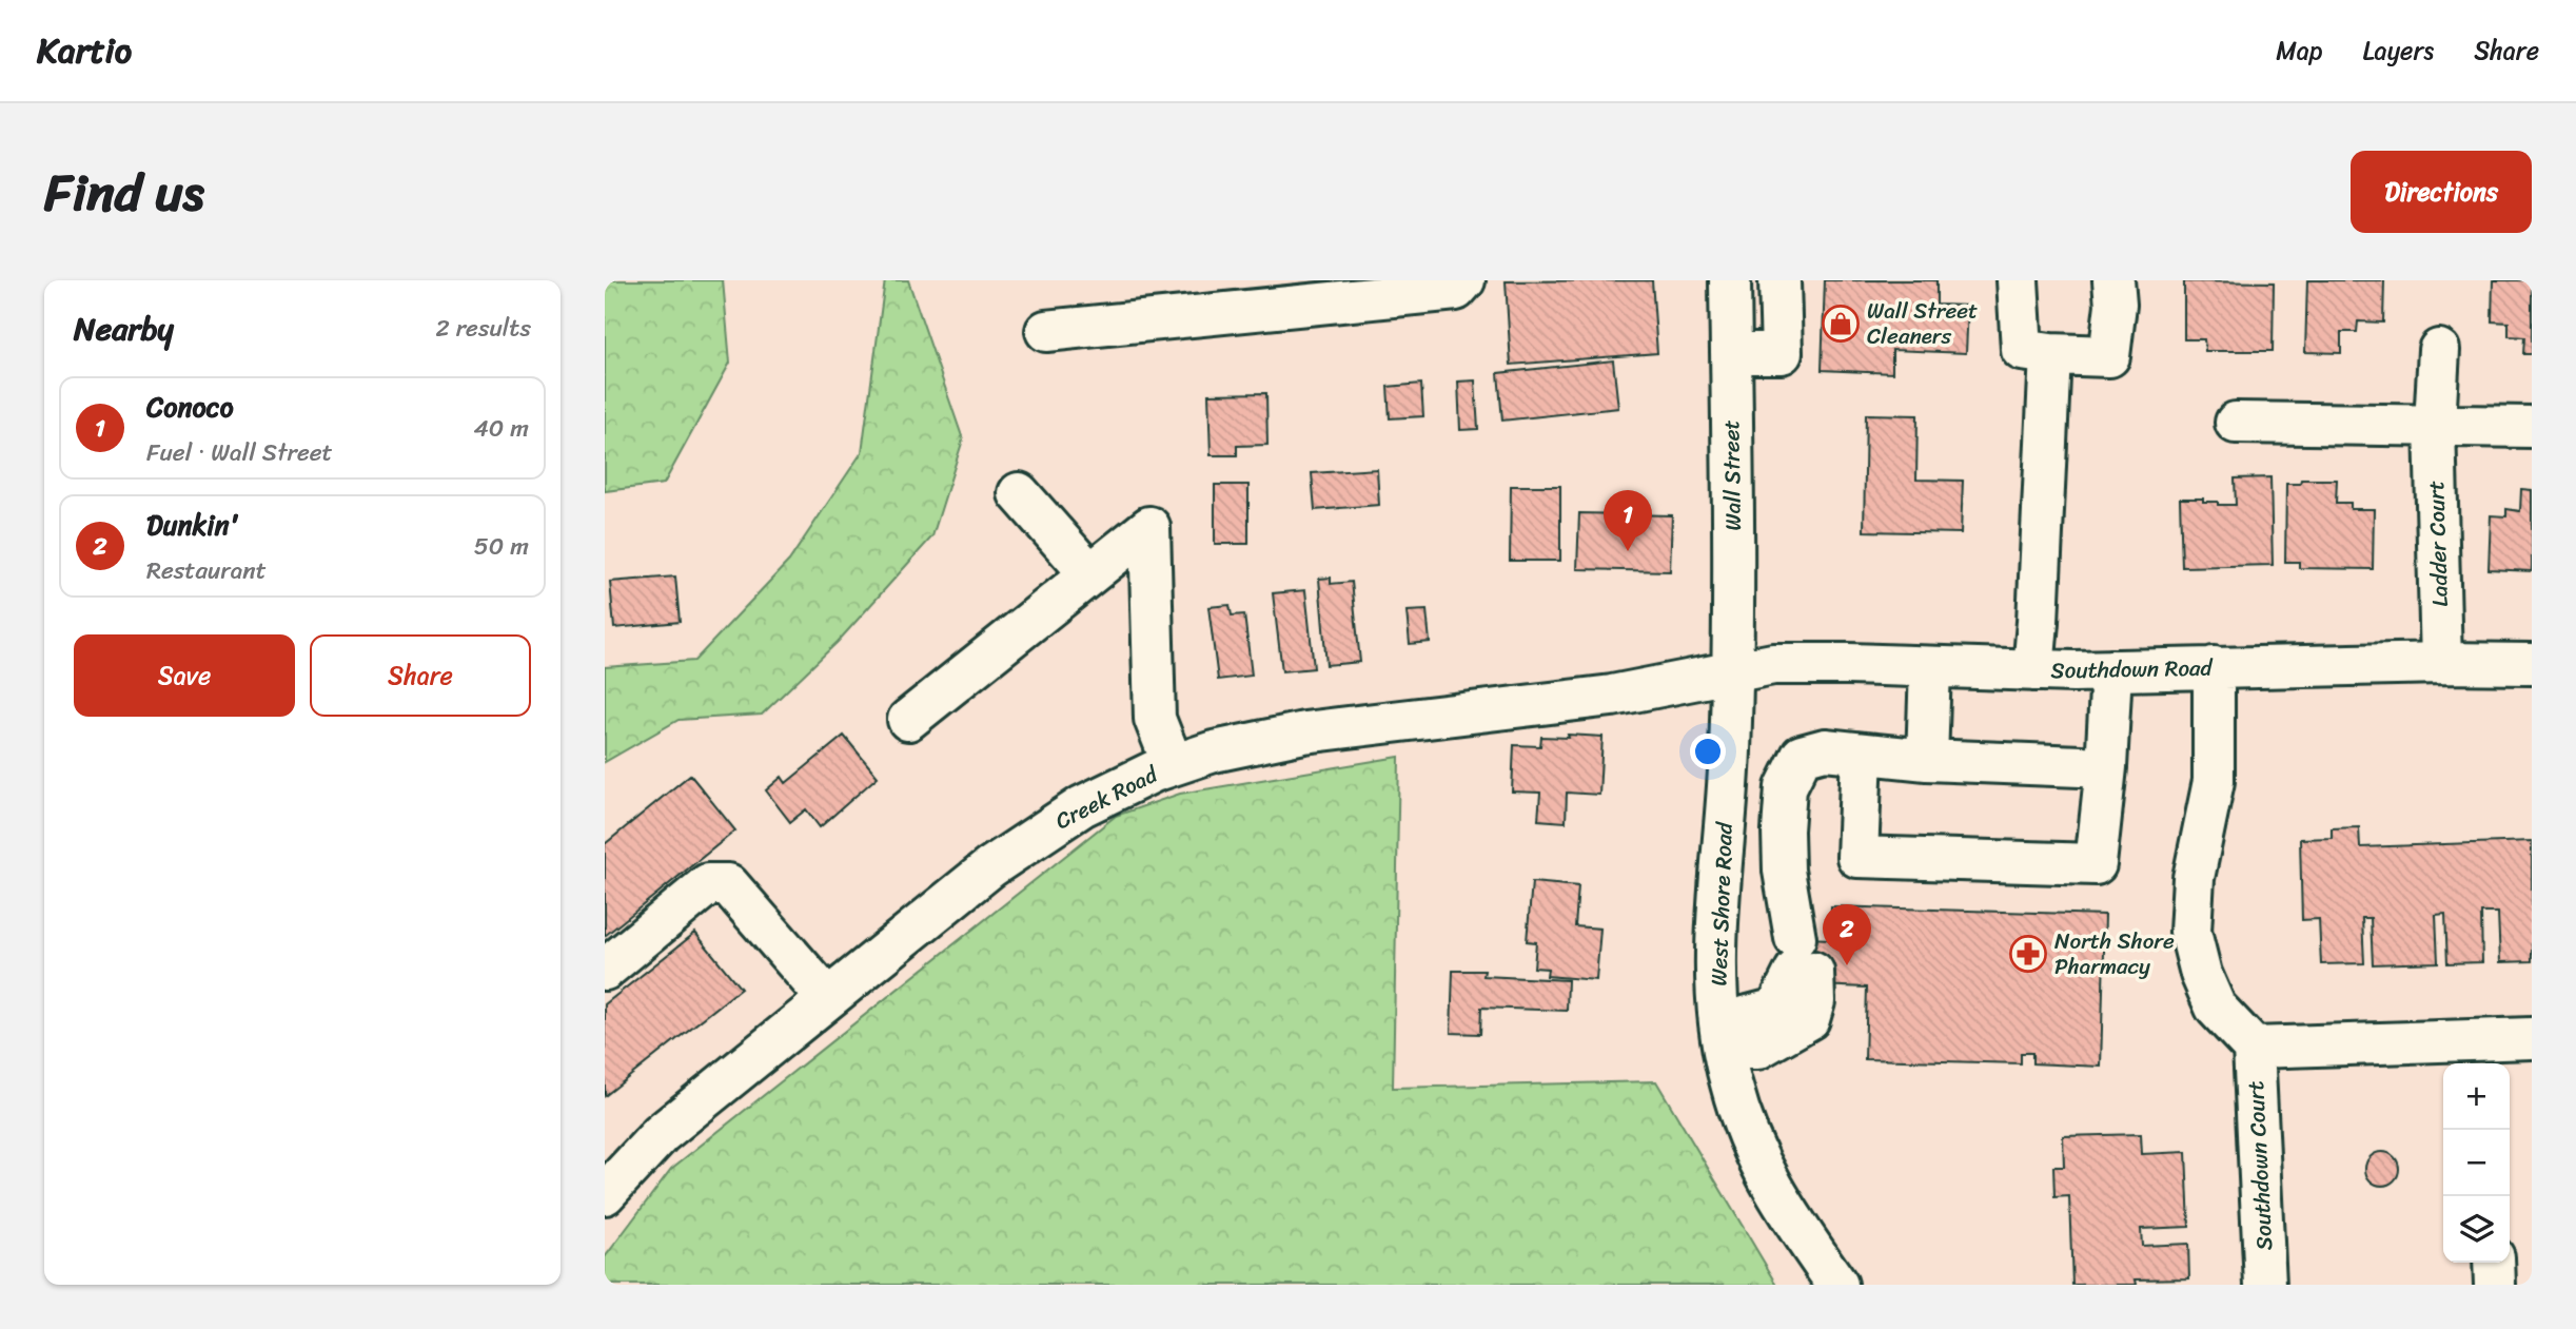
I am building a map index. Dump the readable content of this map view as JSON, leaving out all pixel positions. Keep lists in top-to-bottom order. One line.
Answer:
{"streets":{"street":["Wall Street","Ladder Court","Southdown Road","Creek Road","West Shore Road","Southdown Court"]},"crossings":[["Wall Street","Southdown Road"],["Wall Street","Creek Road"],["Wall Street","West Shore Road"],["Ladder Court","Southdown Road"],["Southdown Road","Creek Road"],["Southdown Road","West Shore Road"],["Creek Road","West Shore Road"]],"places":{"shop":["Wall Street Cleaners"],"pharmacy":["North Shore Pharmacy"]},"page":{"header":"Kartio","nav":["Map","Layers","Share"],"title":"Find us","buttons":["Directions",["Save","Share"]],"heading":["Nearby","2 results"],"list":[{"mark":"1","name":"Conoco","note":"Fuel · Wall Street","value":"40 m"},{"mark":"2","name":"Dunkin'","note":"Restaurant","value":"50 m"}],"pins":["1","2"],"map_buttons":["+","−"]}}
